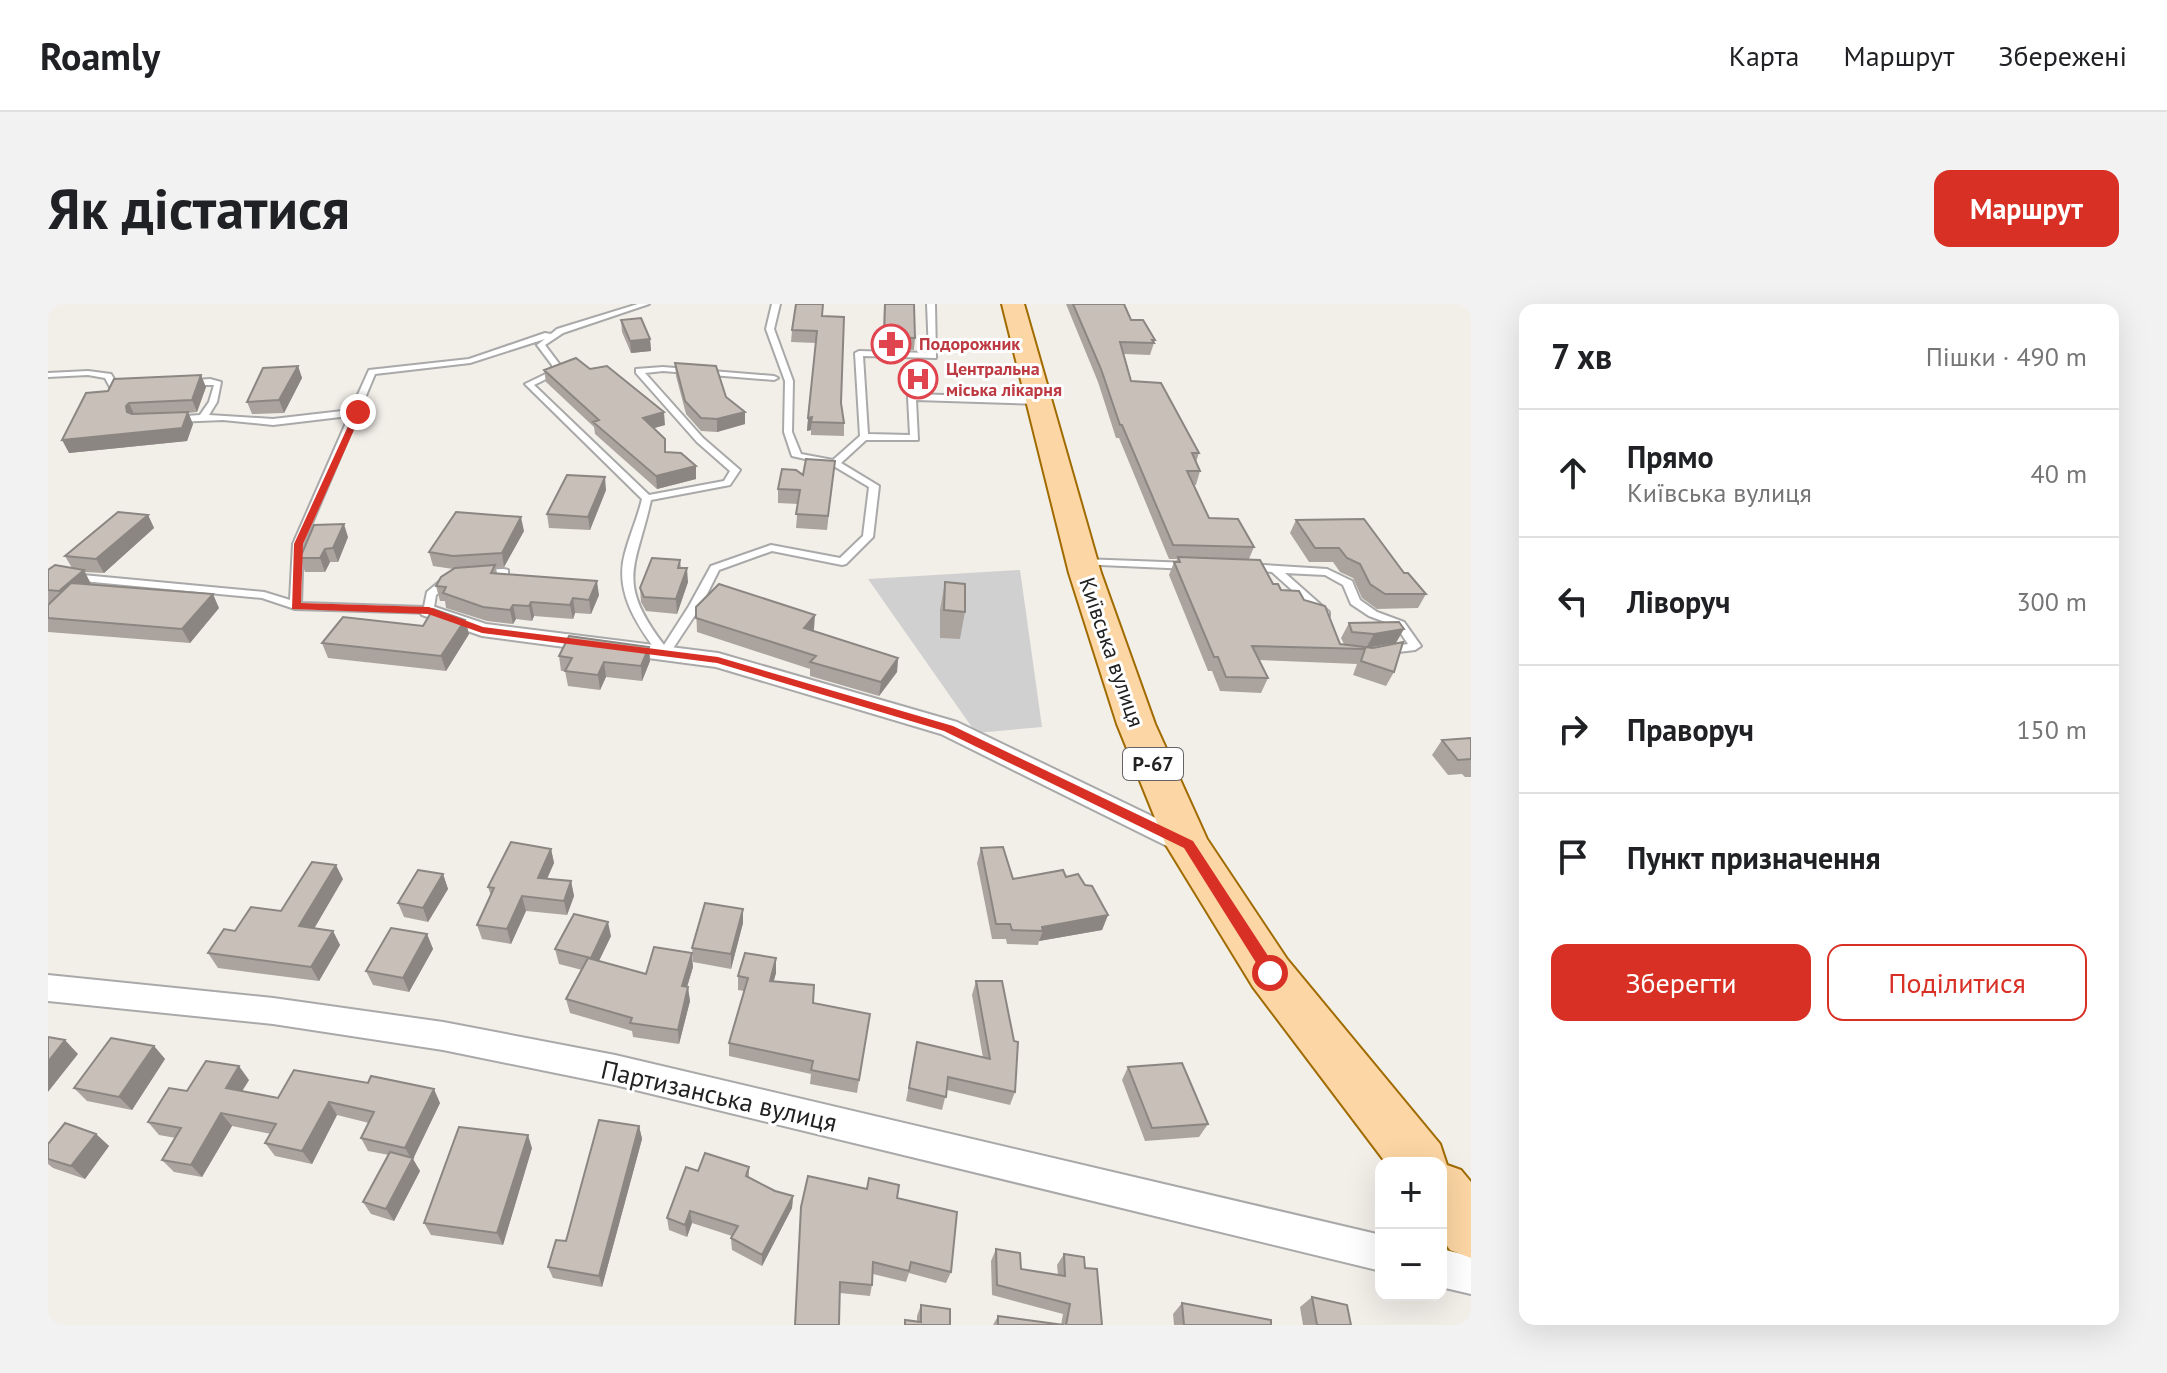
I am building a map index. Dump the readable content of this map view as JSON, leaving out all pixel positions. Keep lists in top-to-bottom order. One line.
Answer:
{"streets":{"main road":["Київська вулиця","Р-67"],"street":["Партизанська вулиця"]},"places":{"pharmacy":["Подорожник"],"hospital":["Центральна міська лікарня"]},"page":{"header":"Roamly","nav":["Карта","Маршрут","Збережені"],"buttons":["Маршрут",["Зберегти","Поділитися"]],"title":"Як дістатися","heading":["7 хв","Пішки · 490 m"],"list":[["Прямо","Київська вулиця","40 m"],["Ліворуч","300 m"],["Праворуч","150 m"],"Пункт призначення"],"map_buttons":["+","−"]}}
